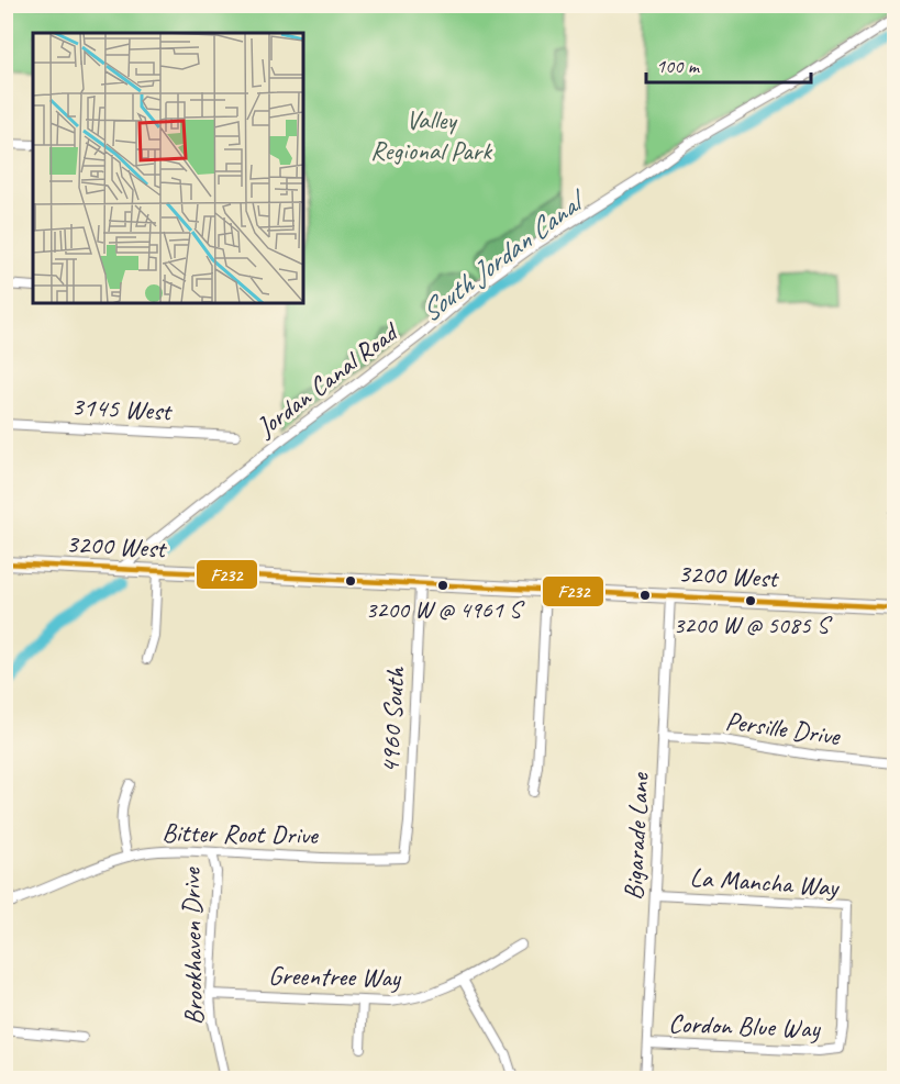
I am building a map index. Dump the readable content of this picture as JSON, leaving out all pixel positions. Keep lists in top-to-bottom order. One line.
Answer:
{"streets":{"street":["Jordan Canal Road","3145 West","3200 West","4960 South","Persille Drive","Bitter Root Drive","Bigarade Lane","La Mancha Way","Brookhaven Drive","Greentree Way","Cordon Blue Way"]},"crossings":[["Jordan Canal Road","3200 West"],["3200 West","4960 South"],["3200 West","Bigarade Lane"],["4960 South","Bitter Root Drive"],["Persille Drive","Bigarade Lane"],["Bitter Root Drive","Brookhaven Drive"],["Bigarade Lane","La Mancha Way"],["Bigarade Lane","Cordon Blue Way"],["La Mancha Way","Cordon Blue Way"],["Brookhaven Drive","Greentree Way"]],"water":["South Jordan Canal"],"parks":["Valley Regional Park"],"places":["3200 W @ 4961 S","3200 W @ 5085 S"],"lines":["transit line F232"],"scale_bar":"100 m"}
